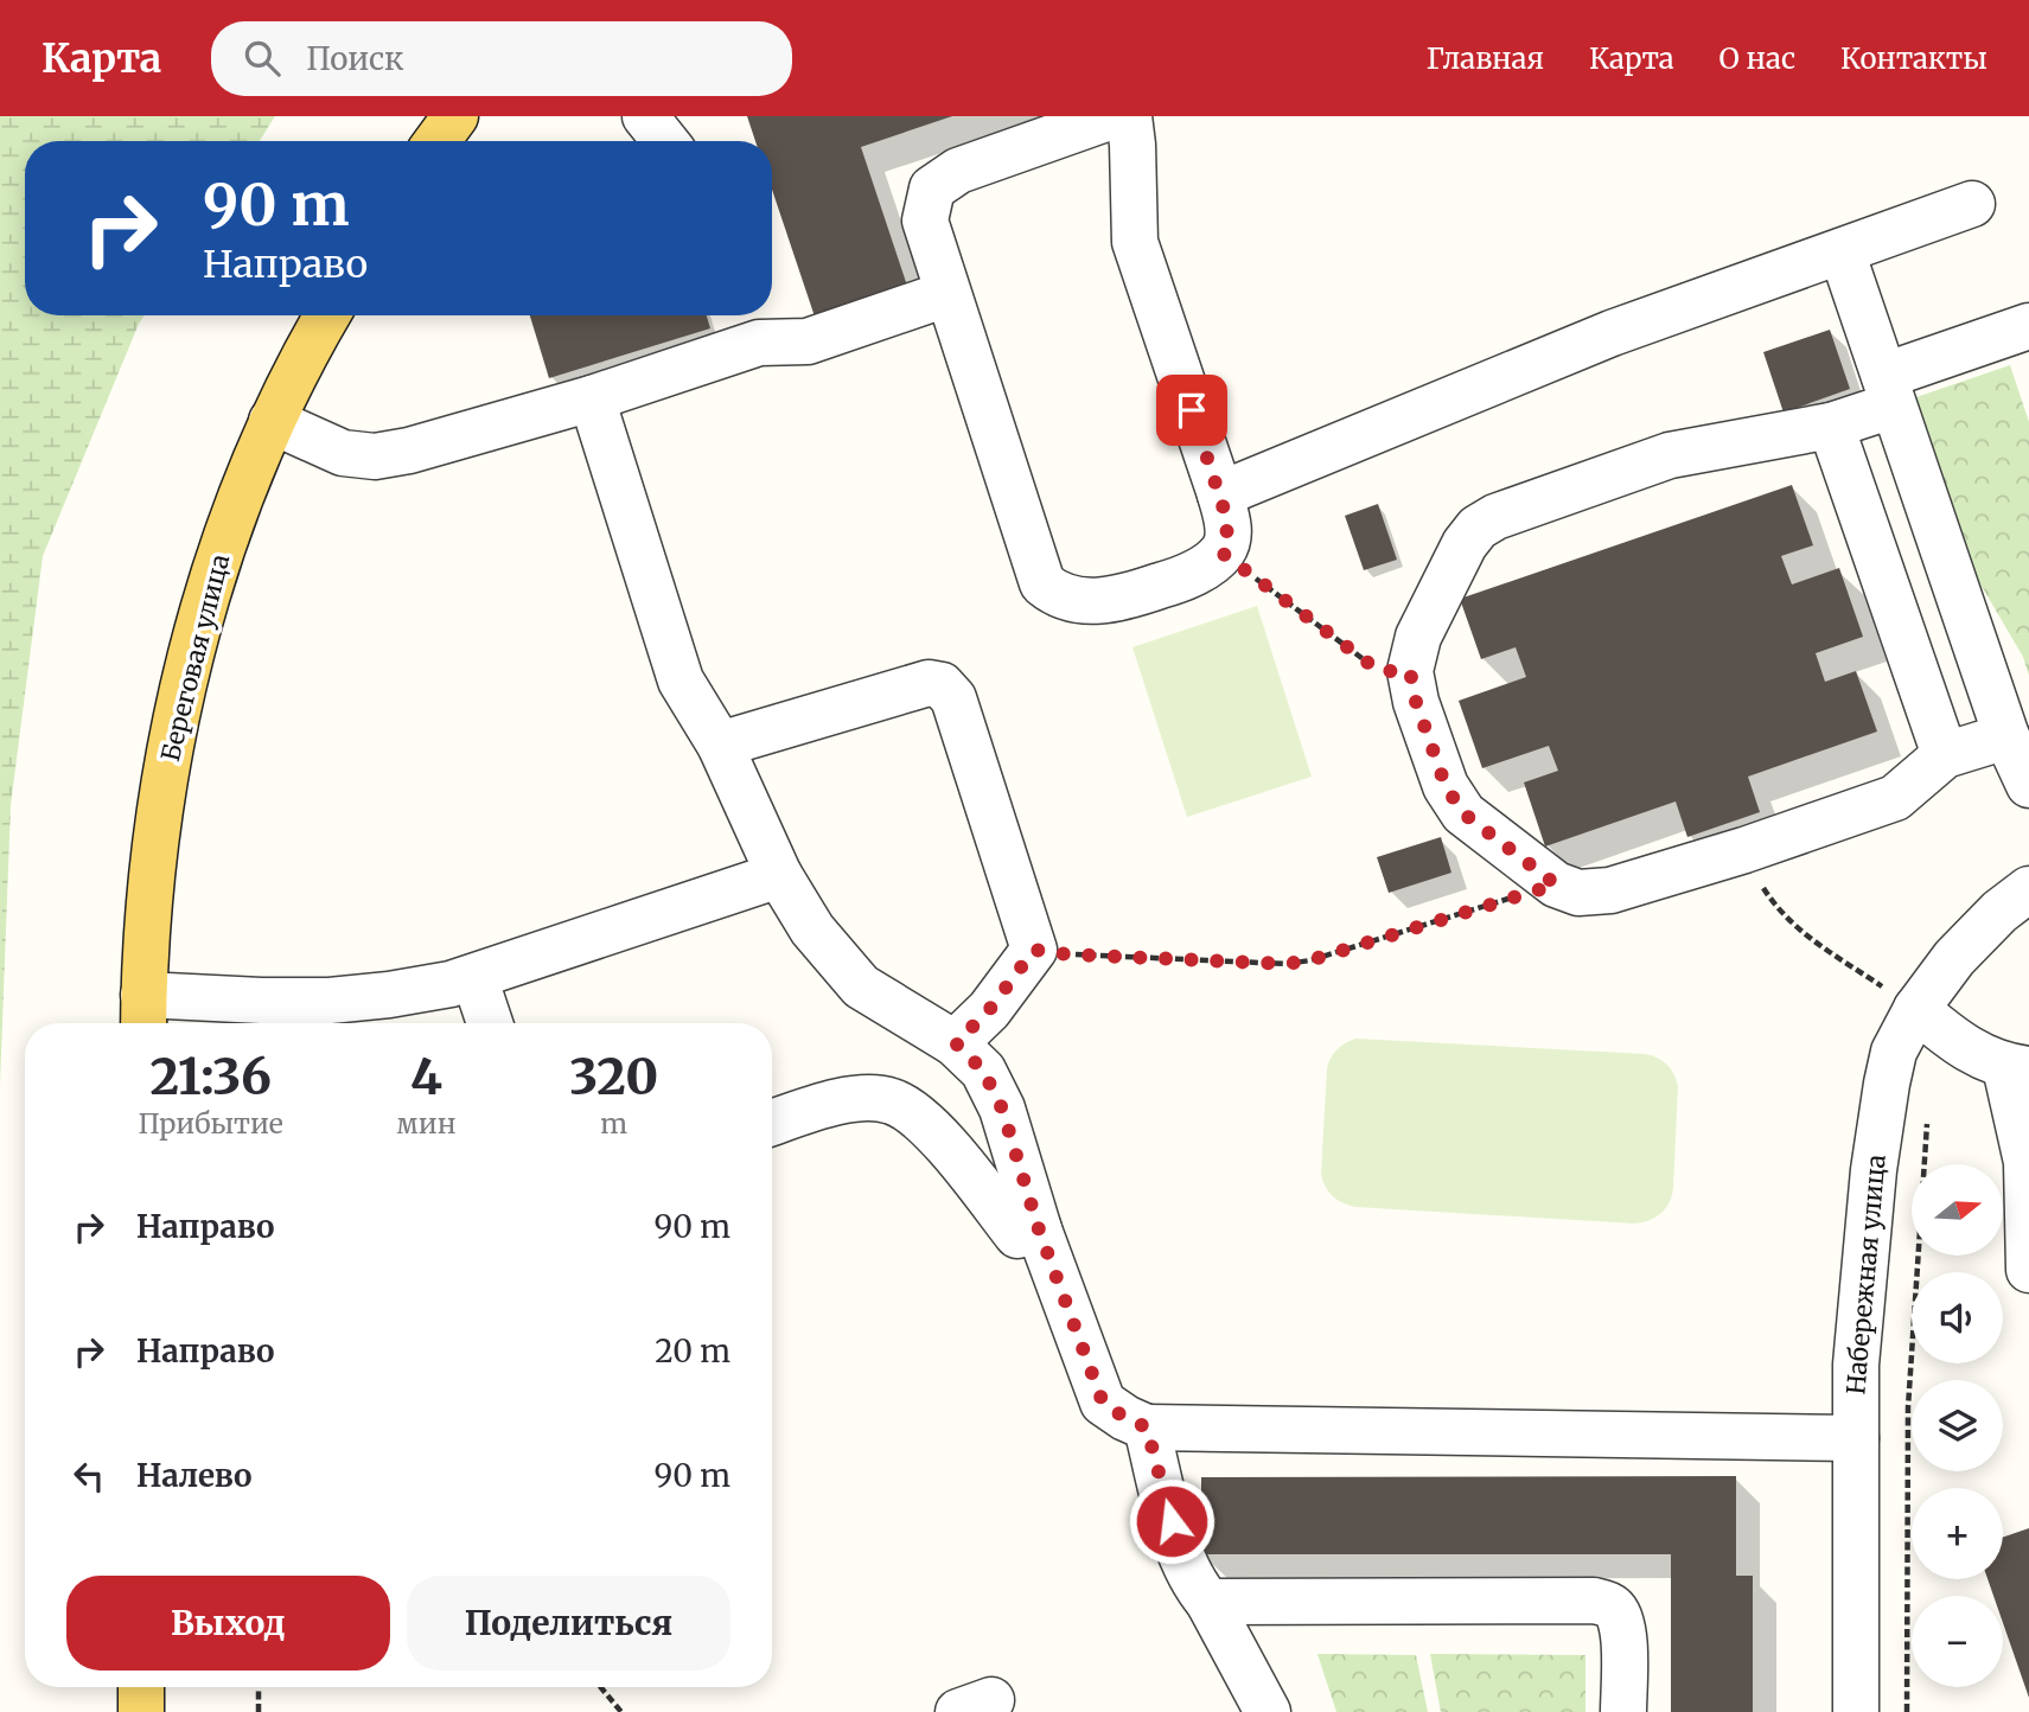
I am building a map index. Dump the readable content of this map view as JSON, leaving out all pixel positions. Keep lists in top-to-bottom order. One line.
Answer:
{"streets":{"main road":["Береговая улица"],"street":["Набережная улица"]},"north":"right","page":{"header":"Карта","search":"Поиск","nav":["Главная","Карта","О нас","Контакты"],"turn":["90 m","Направо"],"eta":["21:36","Прибытие","4","мин","320","m"],"map_buttons":["+","−"],"list":[{"name":"Направо","value":"90 m"},{"name":"Направо","value":"20 m"},{"name":"Налево","value":"90 m"}],"buttons":["Выход","Поделиться"]}}
